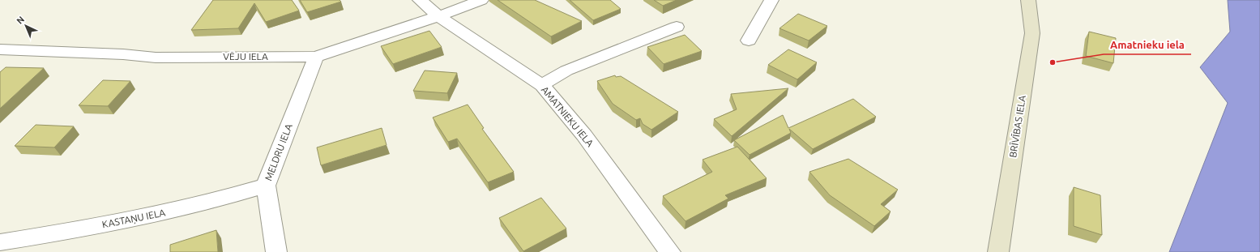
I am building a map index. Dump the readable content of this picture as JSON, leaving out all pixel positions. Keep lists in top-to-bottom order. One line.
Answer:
{"streets":{"main road":["BRĪVĪBAS IELA"],"street":["VĒJU IELA","AMATNIEKU IELA","MELDRU IELA","KASTAŅU IELA"]},"crossings":[["VĒJU IELA","AMATNIEKU IELA"],["VĒJU IELA","MELDRU IELA"],["MELDRU IELA","KASTAŅU IELA"]],"places":["Amatnieku iela"],"north":"top left"}
